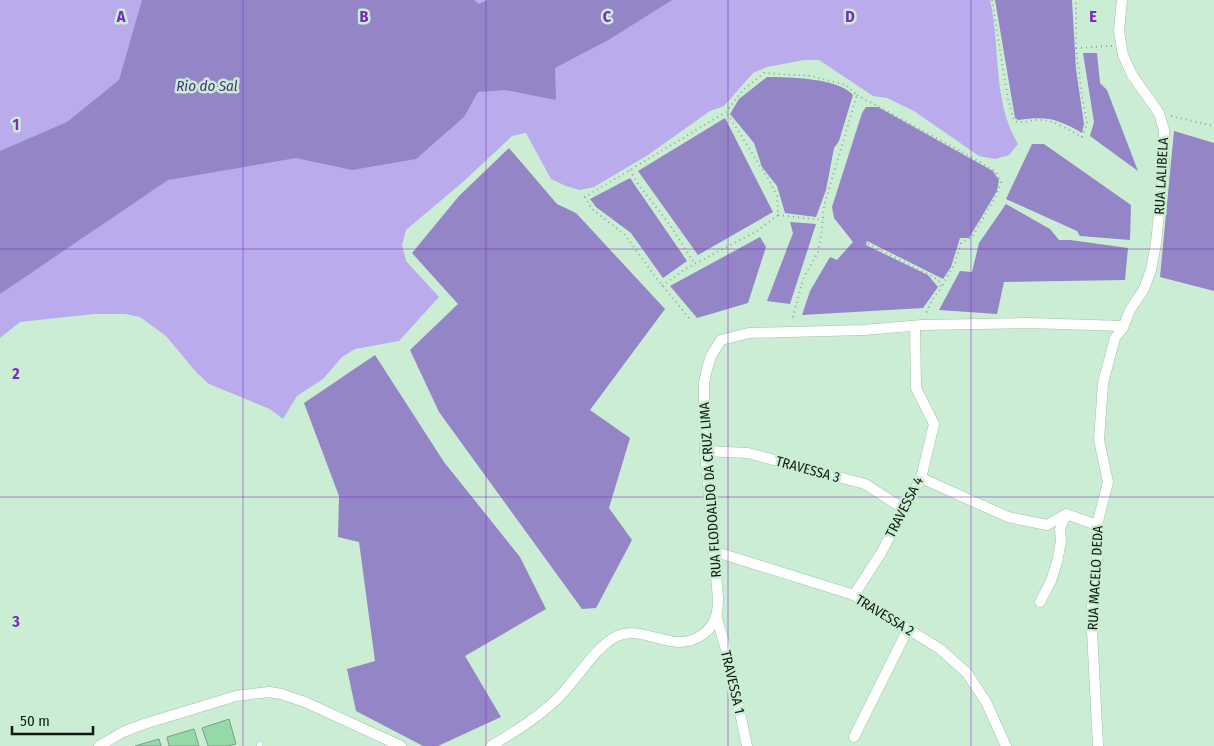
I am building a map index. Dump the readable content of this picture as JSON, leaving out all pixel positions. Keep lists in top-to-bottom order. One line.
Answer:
{"streets":{"street":["RUA LALIBELA","TRAVESSA 3","RUA FLODOALDO DA CRUZ LIMA","TRAVESSA 4","RUA MACELO DEDA","TRAVESSA 2","TRAVESSA 1"]},"crossings":[["RUA LALIBELA","RUA FLODOALDO DA CRUZ LIMA"],["RUA LALIBELA","RUA MACELO DEDA"],["TRAVESSA 3","RUA FLODOALDO DA CRUZ LIMA"],["TRAVESSA 3","TRAVESSA 4"],["RUA FLODOALDO DA CRUZ LIMA","TRAVESSA 4"],["RUA FLODOALDO DA CRUZ LIMA","RUA MACELO DEDA"],["RUA FLODOALDO DA CRUZ LIMA","TRAVESSA 2"],["RUA FLODOALDO DA CRUZ LIMA","TRAVESSA 1"],["TRAVESSA 4","TRAVESSA 2"]],"water":["Rio do Sal"],"scale_bar":"50 m","grid":{"columns":["A","B","C","D","E"],"rows":["1","2","3"]}}
